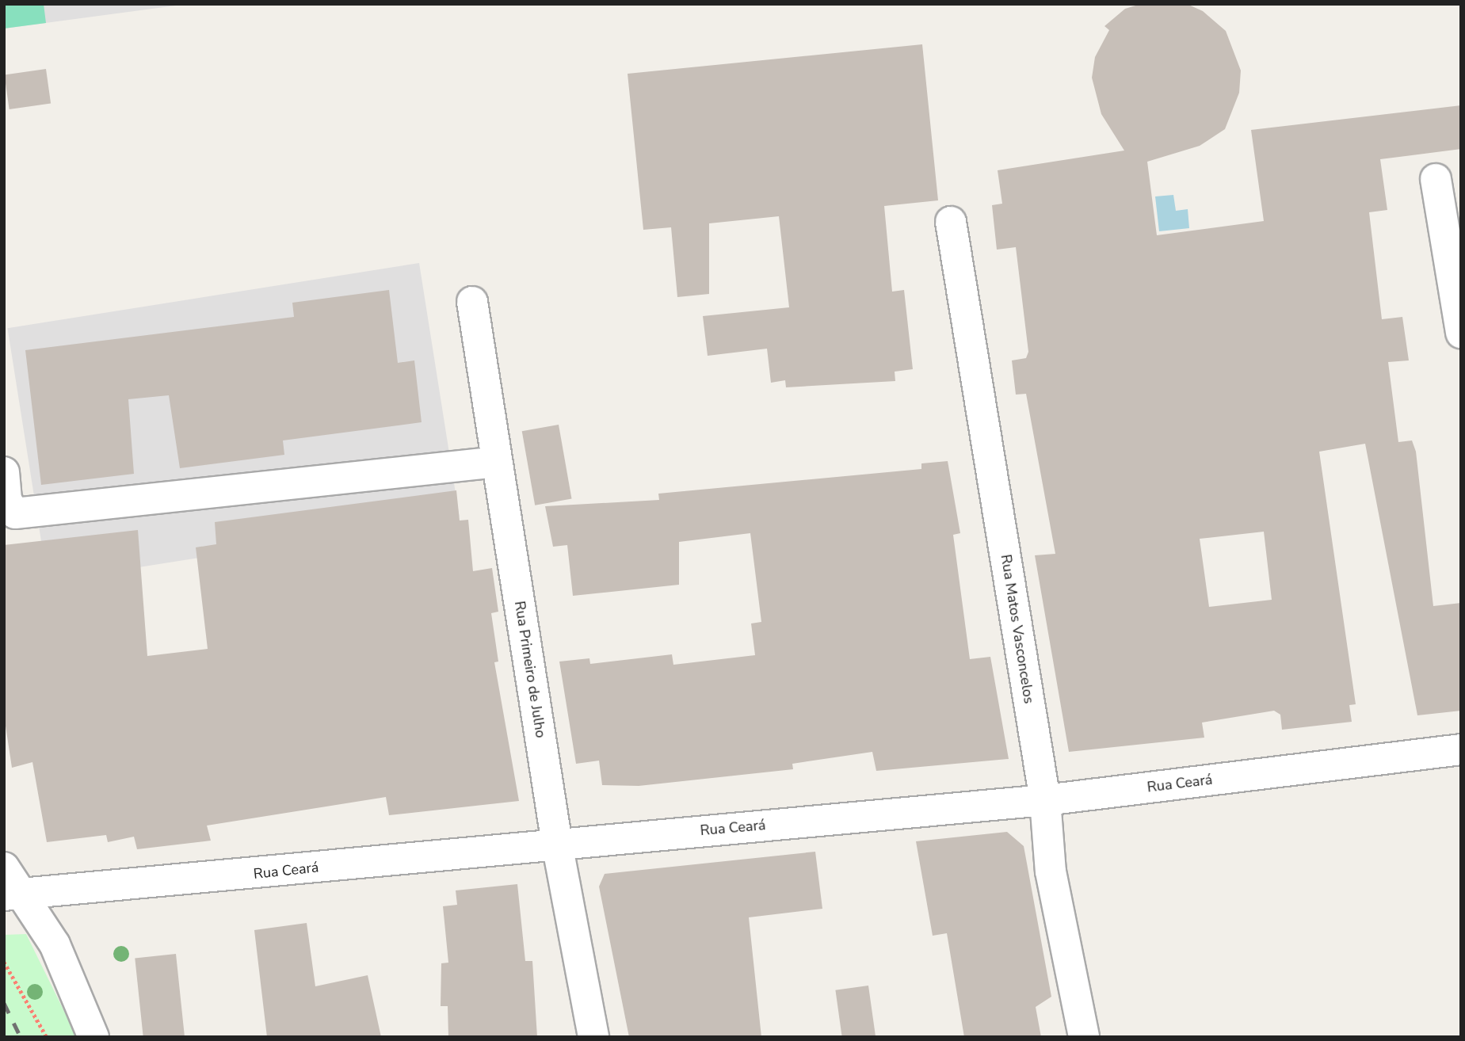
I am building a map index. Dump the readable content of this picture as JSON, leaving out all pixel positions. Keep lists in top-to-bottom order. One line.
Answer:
{"streets":{"street":["Rua Matos Vasconcelos","Rua Primeiro de Julho","Rua Ceará"]},"crossings":[["Rua Matos Vasconcelos","Rua Ceará"],["Rua Primeiro de Julho","Rua Ceará"]]}
